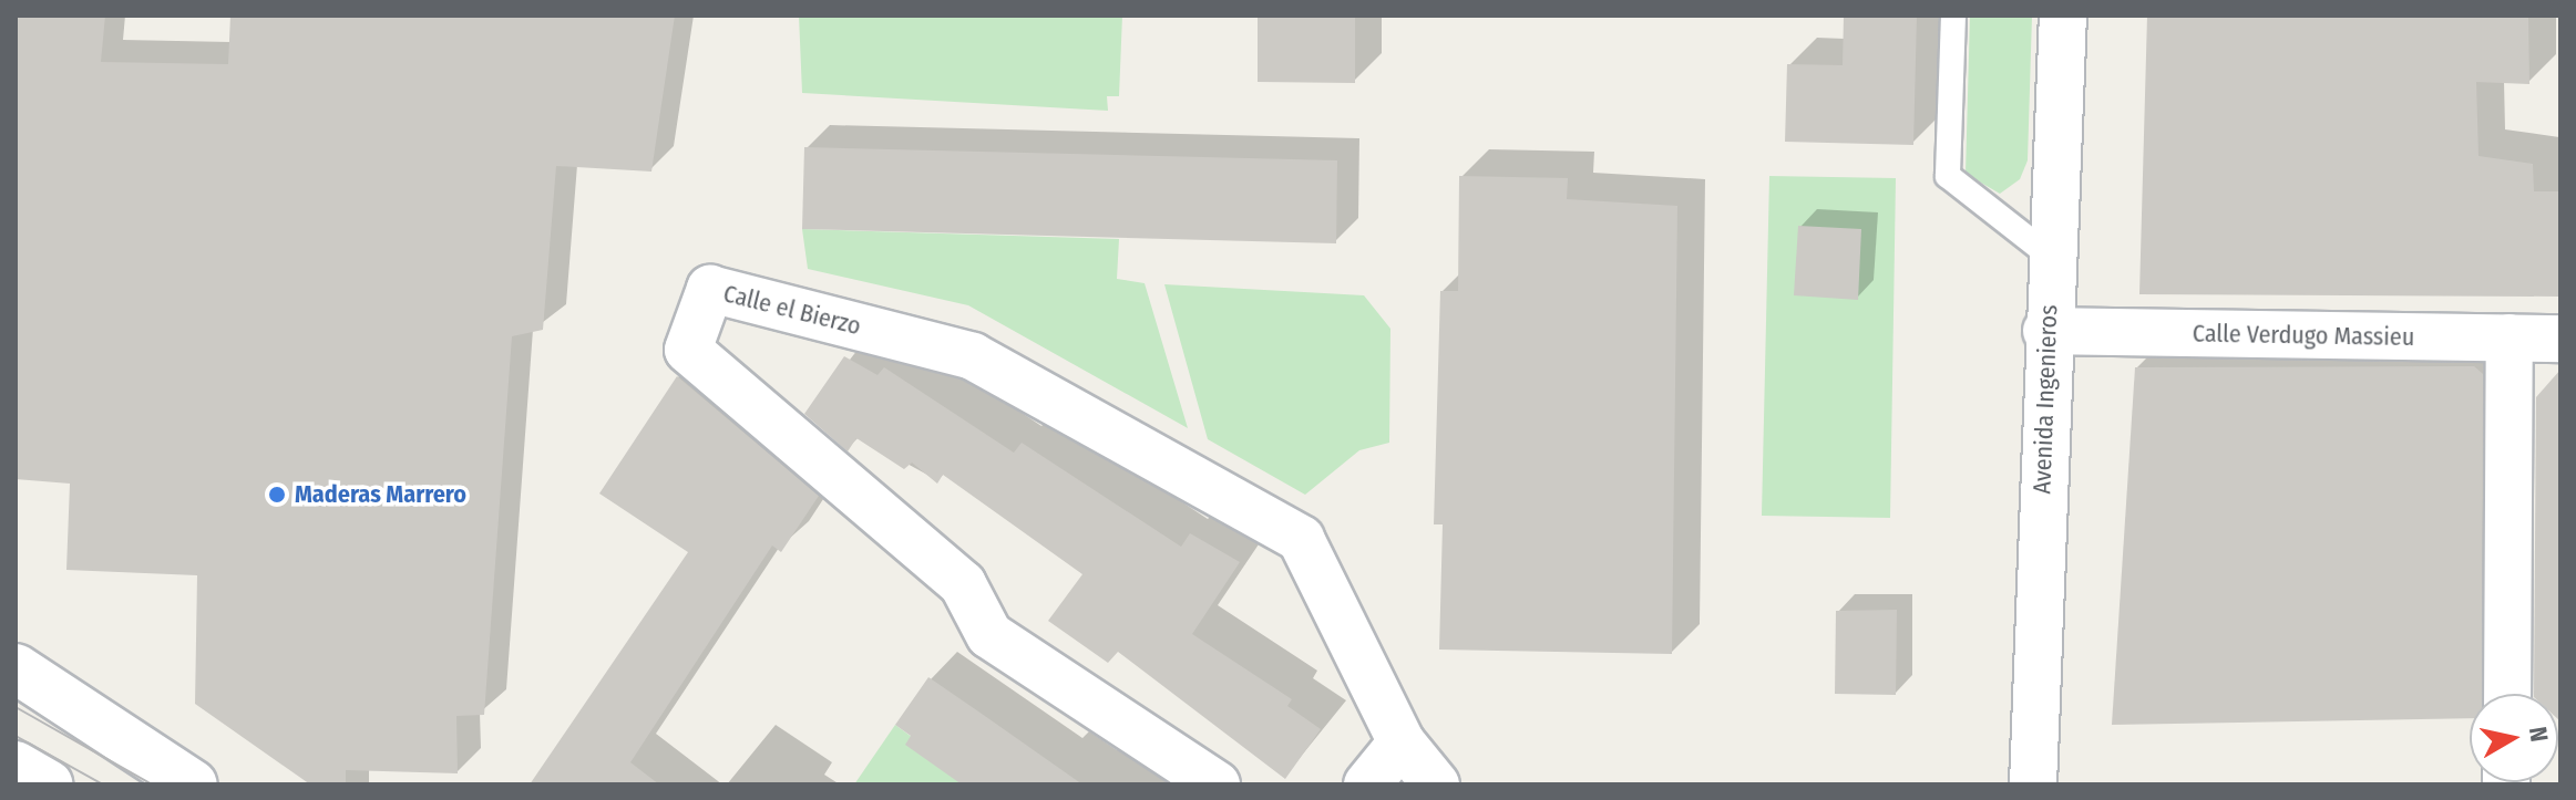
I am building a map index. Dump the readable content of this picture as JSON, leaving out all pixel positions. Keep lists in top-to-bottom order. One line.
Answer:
{"streets":{"street":["Calle el Bierzo","Calle Verdugo Massieu","Avenida Ingenieros"]},"crossings":[["Calle Verdugo Massieu","Avenida Ingenieros"]],"places":["Maderas Marrero"],"north":"right"}
